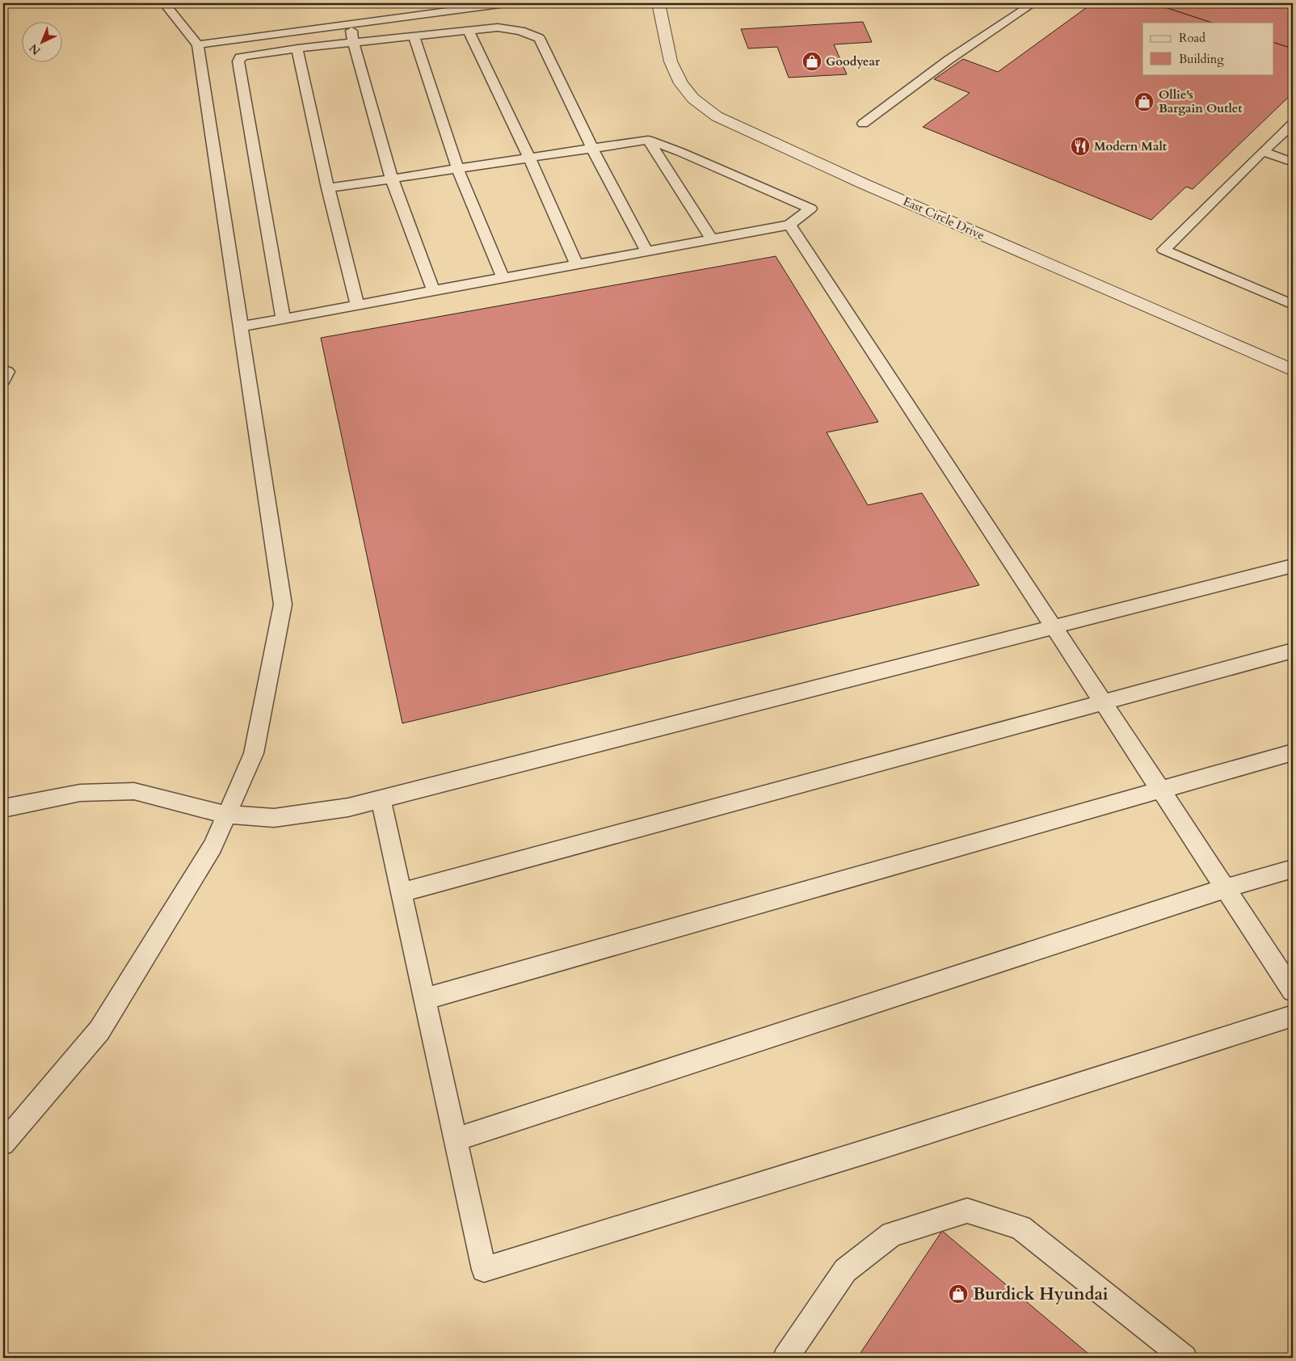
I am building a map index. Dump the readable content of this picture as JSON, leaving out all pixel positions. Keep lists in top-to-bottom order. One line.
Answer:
{"streets":{"street":["East Circle Drive"]},"places":{"shop":["Goodyear","Ollie's Bargain Outlet","Burdick Hyundai"],"restaurant":["Modern Malt"]},"legend":["Road","Building"],"north":"bottom left"}
